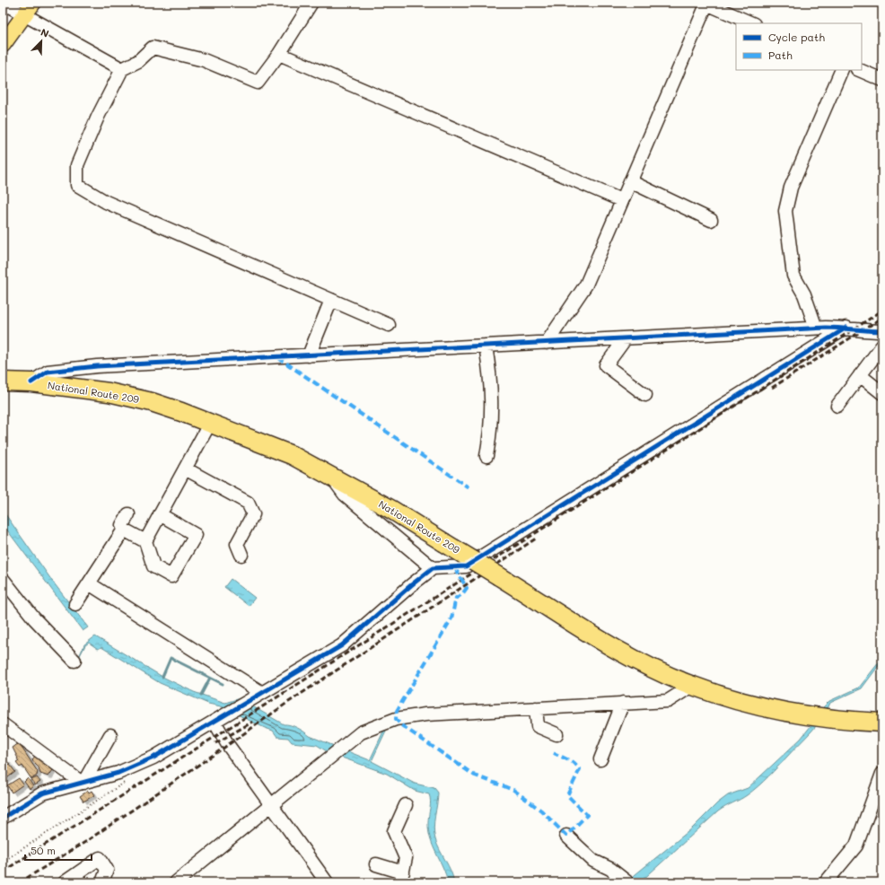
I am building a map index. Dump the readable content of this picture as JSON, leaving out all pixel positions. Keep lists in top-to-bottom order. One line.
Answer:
{"streets":{"highway":["National Route 209"]},"legend":["Cycle path","Path"],"scale_bar":"50 m","north":"top right"}
